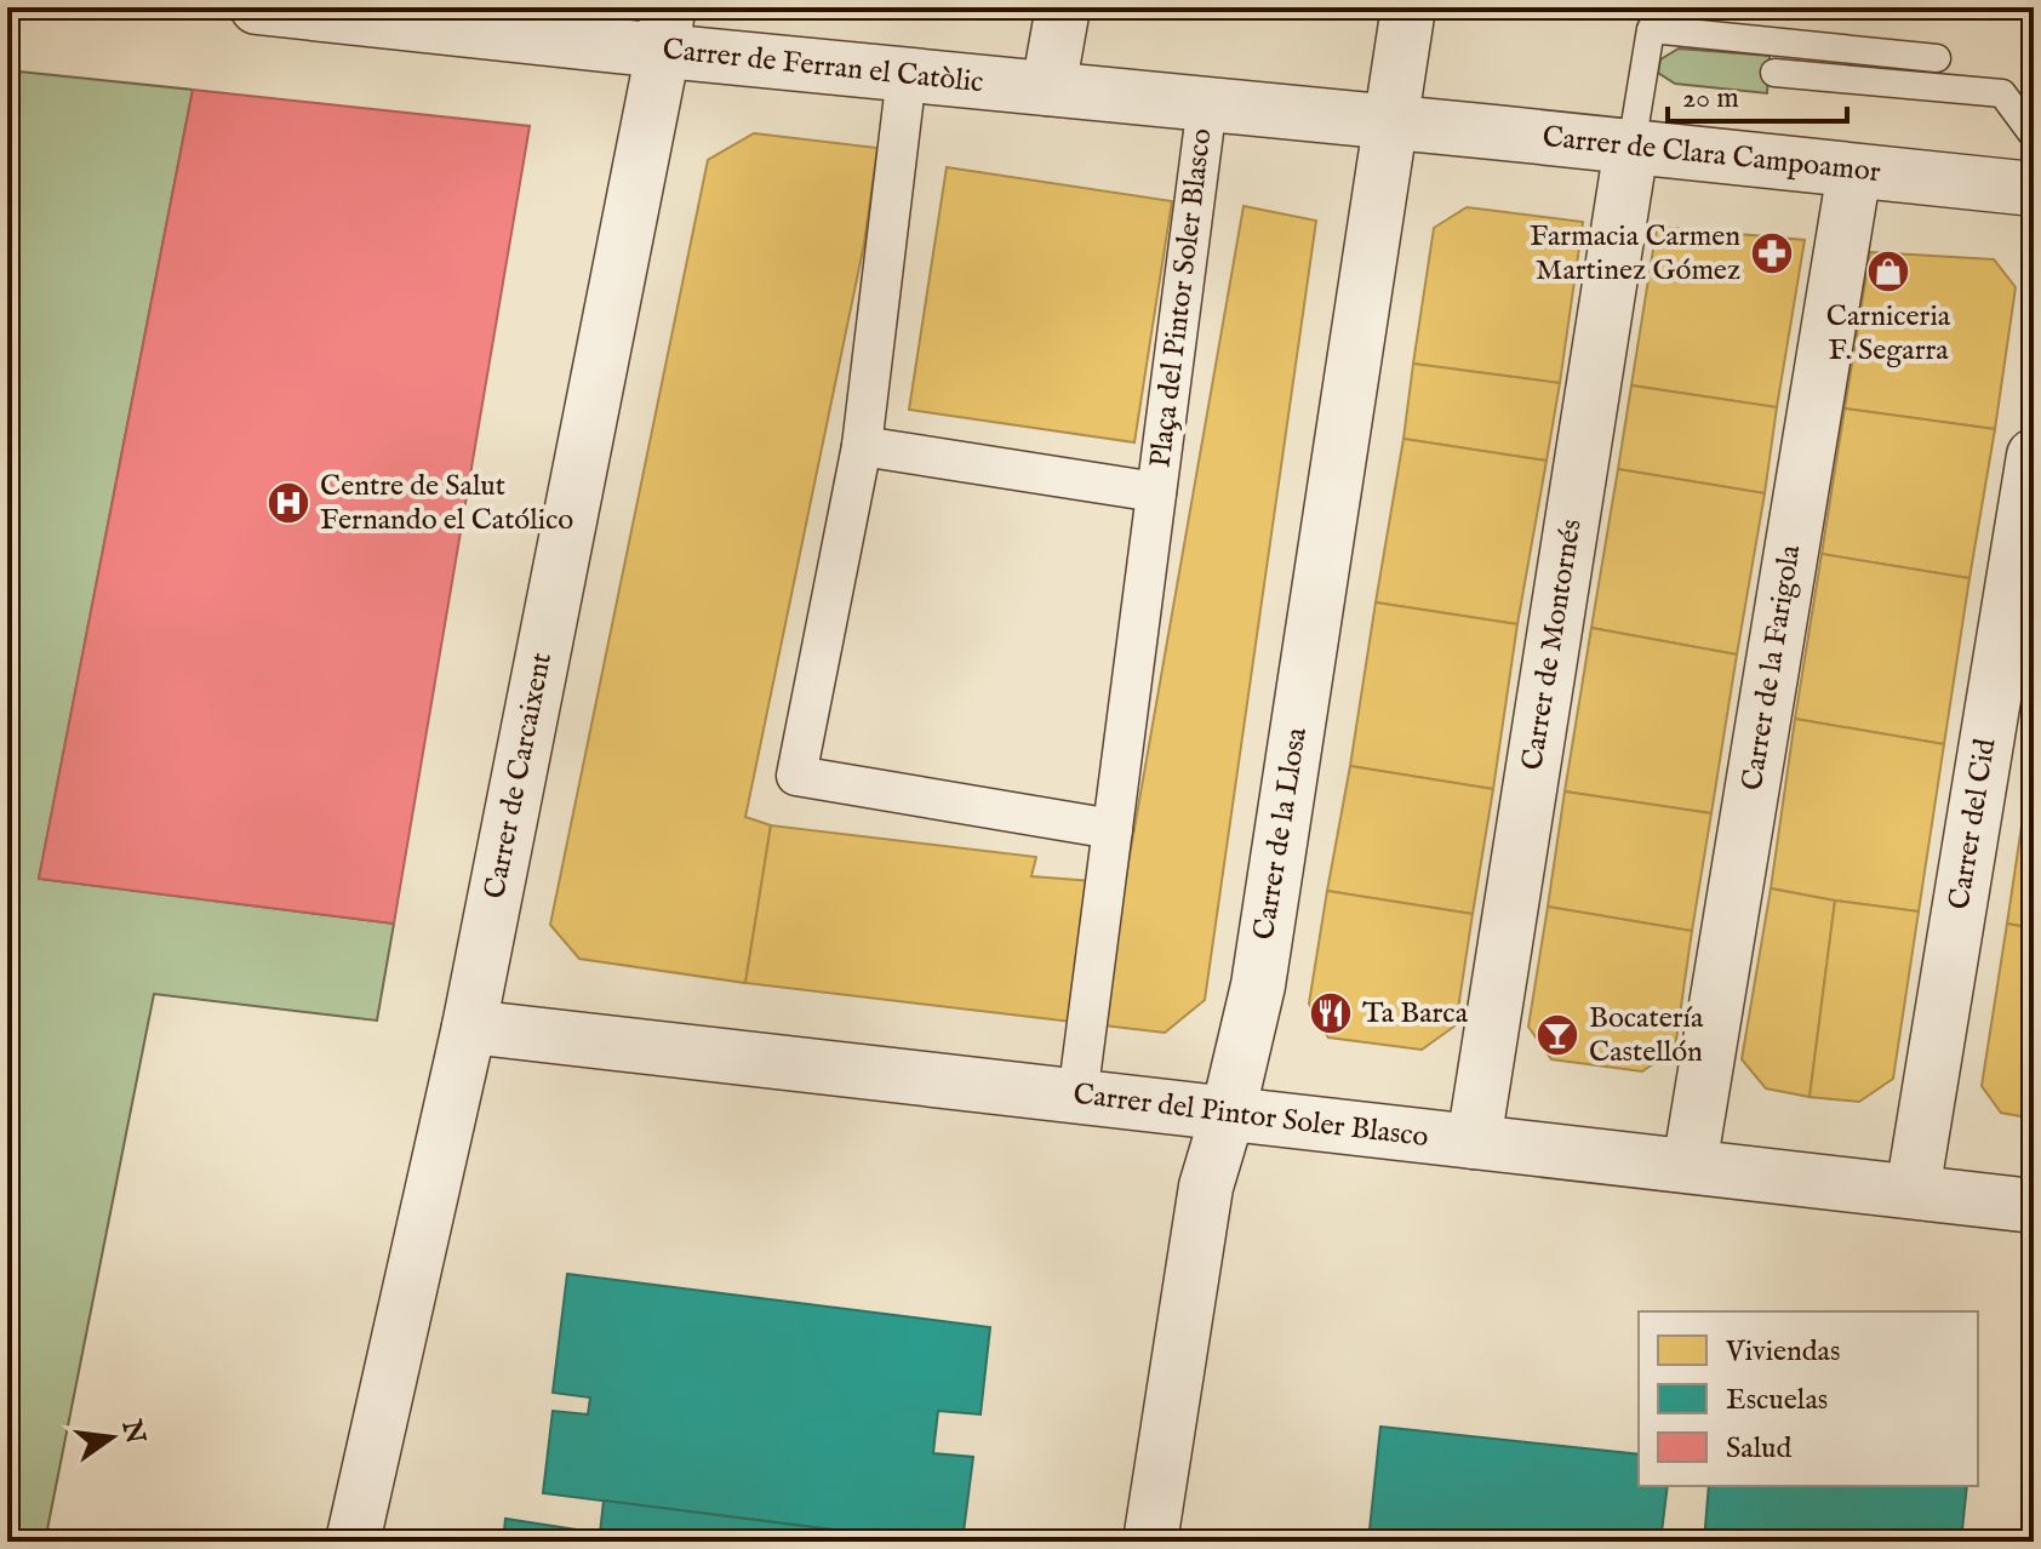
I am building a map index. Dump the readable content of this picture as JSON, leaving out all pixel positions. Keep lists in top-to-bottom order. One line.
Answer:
{"streets":{"street":["Carrer de Ferran el Catòlic","Carrer de Clara Campoamor","Plaça del Pintor Soler Blasco","Carrer de Montornés","Carrer de la Farigola","Carrer de Carcaixent","Carrer del Cid","Carrer de la Llosa","Carrer del Pintor Soler Blasco"]},"crossings":[["Carrer de Ferran el Catòlic","Carrer de Clara Campoamor"],["Carrer de Ferran el Catòlic","Plaça del Pintor Soler Blasco"],["Carrer de Ferran el Catòlic","Carrer de Carcaixent"],["Carrer de Ferran el Catòlic","Carrer de la Llosa"],["Carrer de Clara Campoamor","Carrer de Montornés"],["Carrer de Clara Campoamor","Carrer de la Farigola"],["Carrer de Clara Campoamor","Carrer de la Llosa"],["Plaça del Pintor Soler Blasco","Carrer del Pintor Soler Blasco"],["Carrer de Montornés","Carrer del Pintor Soler Blasco"],["Carrer de la Farigola","Carrer del Pintor Soler Blasco"],["Carrer de Carcaixent","Carrer del Pintor Soler Blasco"],["Carrer del Cid","Carrer del Pintor Soler Blasco"],["Carrer de la Llosa","Carrer del Pintor Soler Blasco"]],"places":{"pharmacy":["Farmacia Carmen Martinez Gómez"],"shop":["Carniceria F. Segarra"],"hospital":["Centre de Salut Fernando el Católico"],"restaurant":["Ta Barca"],"bar":["Bocatería Castellón"]},"legend":["Viviendas","Escuelas","Salud"],"scale_bar":"20 m","north":"right"}
